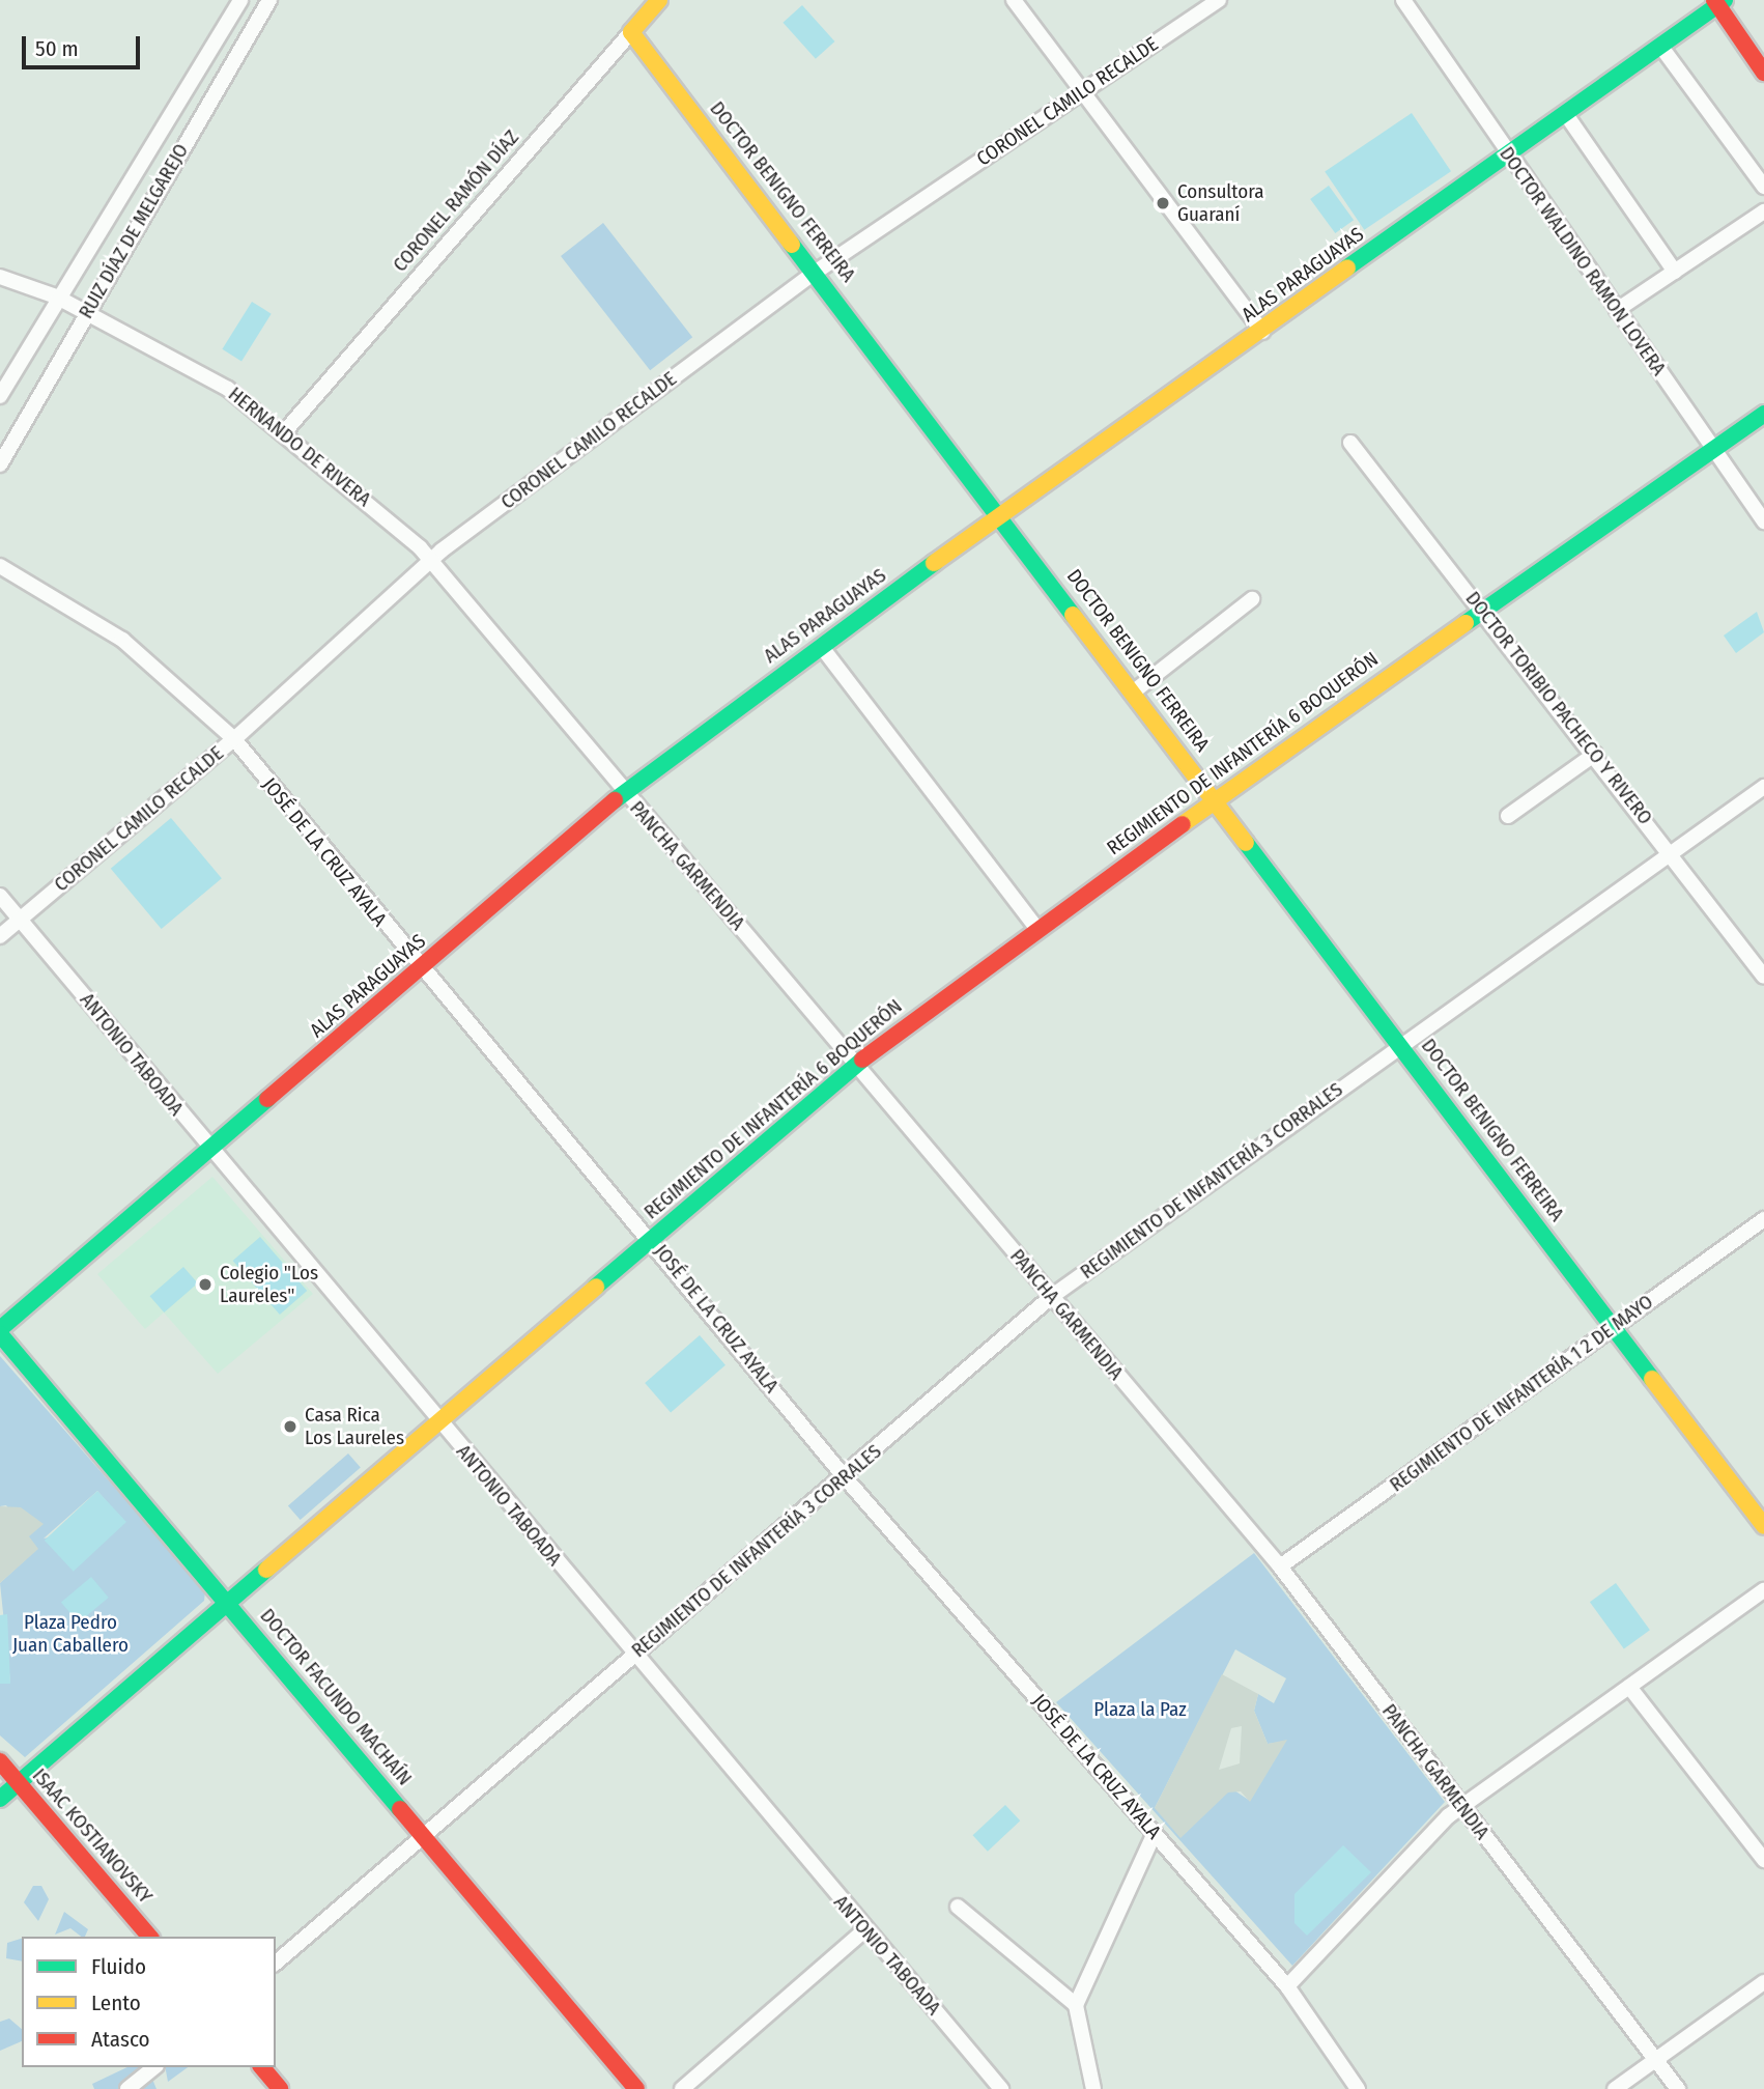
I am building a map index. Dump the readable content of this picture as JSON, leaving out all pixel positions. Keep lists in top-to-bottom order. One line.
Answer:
{"streets":{"street":["CORONEL CAMILO RECALDE","DOCTOR BENIGNO FERREIRA","CORONEL RAMÓN DÍAZ","RUIZ DÍAZ DE MELGAREJO","DOCTOR WALDINO RAMON LOVERA","ALAS PARAGUAYAS","HERNANDO DE RIVERA","DOCTOR TORIBIO PACHECO Y RIVERO","REGIMIENTO DE INFANTERÍA 6 BOQUERÓN","JOSÉ DE LA CRUZ AYALA","PANCHA GARMENDIA","ANTONIO TABOADA","REGIMIENTO DE INFANTERÍA 3 CORRALES","REGIMIENTO DE INFANTERÍA 1 2 DE MAYO","DOCTOR FACUNDO MACHAÍN","ISAAC KOSTIANOVSKY"]},"crossings":[["CORONEL CAMILO RECALDE","DOCTOR BENIGNO FERREIRA"],["CORONEL CAMILO RECALDE","HERNANDO DE RIVERA"],["CORONEL CAMILO RECALDE","JOSÉ DE LA CRUZ AYALA"],["CORONEL CAMILO RECALDE","PANCHA GARMENDIA"],["CORONEL CAMILO RECALDE","ANTONIO TABOADA"],["DOCTOR BENIGNO FERREIRA","CORONEL RAMÓN DÍAZ"],["DOCTOR BENIGNO FERREIRA","ALAS PARAGUAYAS"],["DOCTOR BENIGNO FERREIRA","REGIMIENTO DE INFANTERÍA 6 BOQUERÓN"],["DOCTOR BENIGNO FERREIRA","REGIMIENTO DE INFANTERÍA 3 CORRALES"],["DOCTOR BENIGNO FERREIRA","REGIMIENTO DE INFANTERÍA 1 2 DE MAYO"],["CORONEL RAMÓN DÍAZ","HERNANDO DE RIVERA"],["RUIZ DÍAZ DE MELGAREJO","HERNANDO DE RIVERA"],["DOCTOR WALDINO RAMON LOVERA","ALAS PARAGUAYAS"],["DOCTOR WALDINO RAMON LOVERA","REGIMIENTO DE INFANTERÍA 6 BOQUERÓN"],["ALAS PARAGUAYAS","JOSÉ DE LA CRUZ AYALA"],["ALAS PARAGUAYAS","PANCHA GARMENDIA"],["ALAS PARAGUAYAS","ANTONIO TABOADA"],["ALAS PARAGUAYAS","DOCTOR FACUNDO MACHAÍN"],["HERNANDO DE RIVERA","PANCHA GARMENDIA"],["DOCTOR TORIBIO PACHECO Y RIVERO","REGIMIENTO DE INFANTERÍA 6 BOQUERÓN"],["DOCTOR TORIBIO PACHECO Y RIVERO","REGIMIENTO DE INFANTERÍA 3 CORRALES"],["REGIMIENTO DE INFANTERÍA 6 BOQUERÓN","JOSÉ DE LA CRUZ AYALA"],["REGIMIENTO DE INFANTERÍA 6 BOQUERÓN","PANCHA GARMENDIA"],["REGIMIENTO DE INFANTERÍA 6 BOQUERÓN","ANTONIO TABOADA"],["REGIMIENTO DE INFANTERÍA 6 BOQUERÓN","DOCTOR FACUNDO MACHAÍN"],["REGIMIENTO DE INFANTERÍA 6 BOQUERÓN","ISAAC KOSTIANOVSKY"],["JOSÉ DE LA CRUZ AYALA","REGIMIENTO DE INFANTERÍA 3 CORRALES"],["PANCHA GARMENDIA","REGIMIENTO DE INFANTERÍA 3 CORRALES"],["PANCHA GARMENDIA","REGIMIENTO DE INFANTERÍA 1 2 DE MAYO"],["ANTONIO TABOADA","REGIMIENTO DE INFANTERÍA 3 CORRALES"],["REGIMIENTO DE INFANTERÍA 3 CORRALES","DOCTOR FACUNDO MACHAÍN"]],"parks":["Plaza Pedro Juan Caballero","Plaza la Paz"],"places":["Consultora Guaraní","Colegio \"Los Laureles\"","Casa Rica Los Laureles"],"legend":["Fluido","Lento","Atasco"],"scale_bar":"50 m"}
